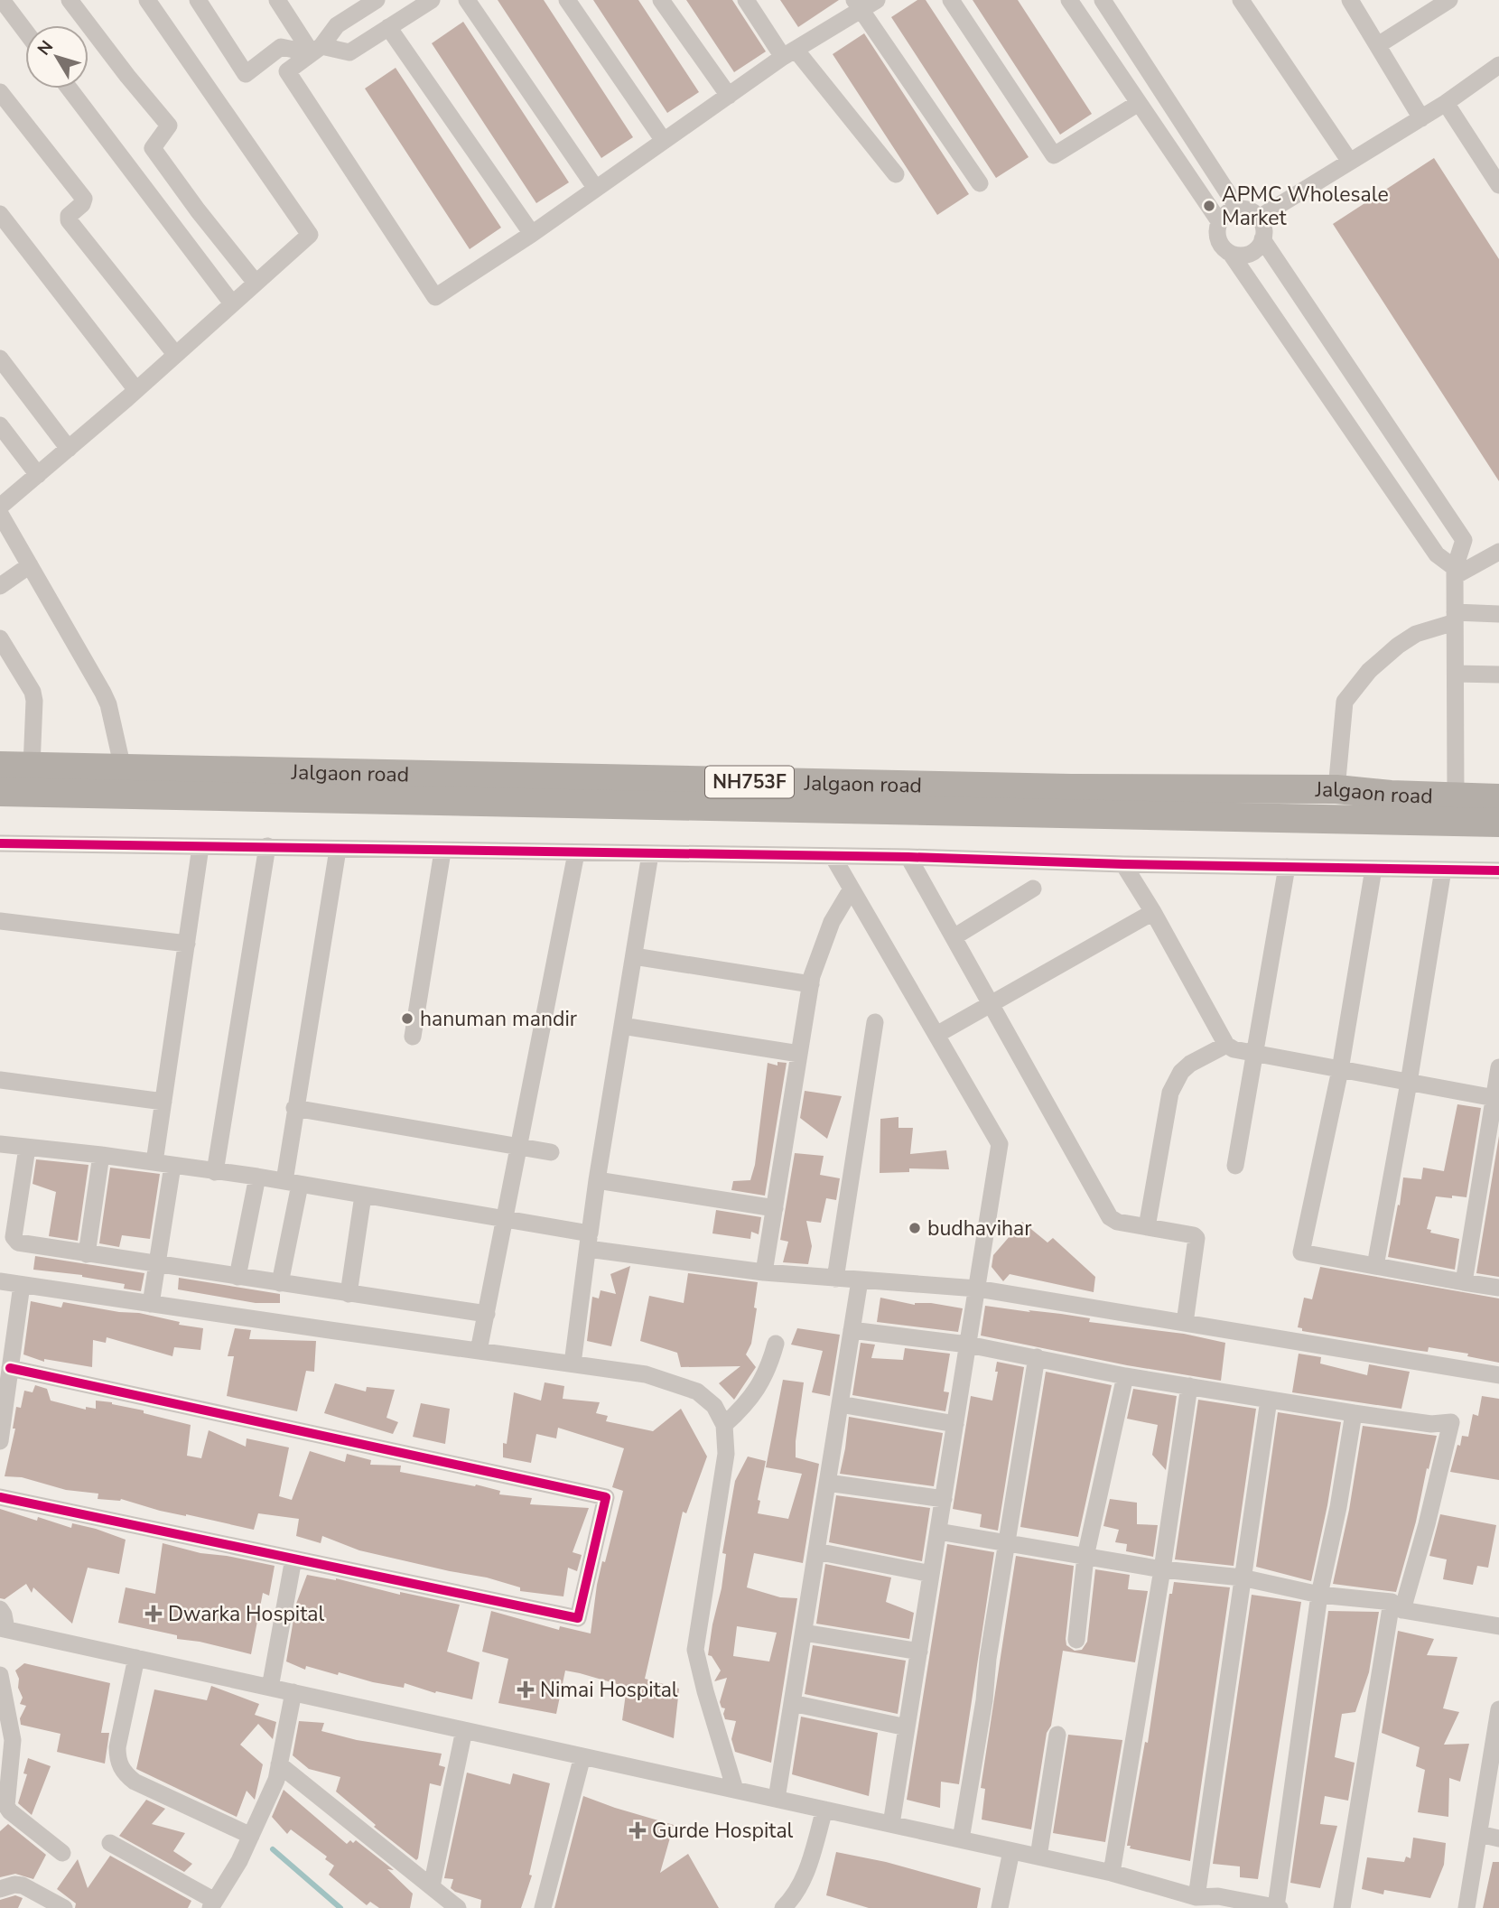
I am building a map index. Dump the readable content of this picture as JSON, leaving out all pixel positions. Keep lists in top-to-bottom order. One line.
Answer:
{"streets":{"highway":["Jalgaon road","NH753F"]},"places":{"other":["APMC Wholesale Market","hanuman mandir","budhavihar"],"health":["Dwarka Hospital","Nimai Hospital","Gurde Hospital"]},"north":"top left"}
